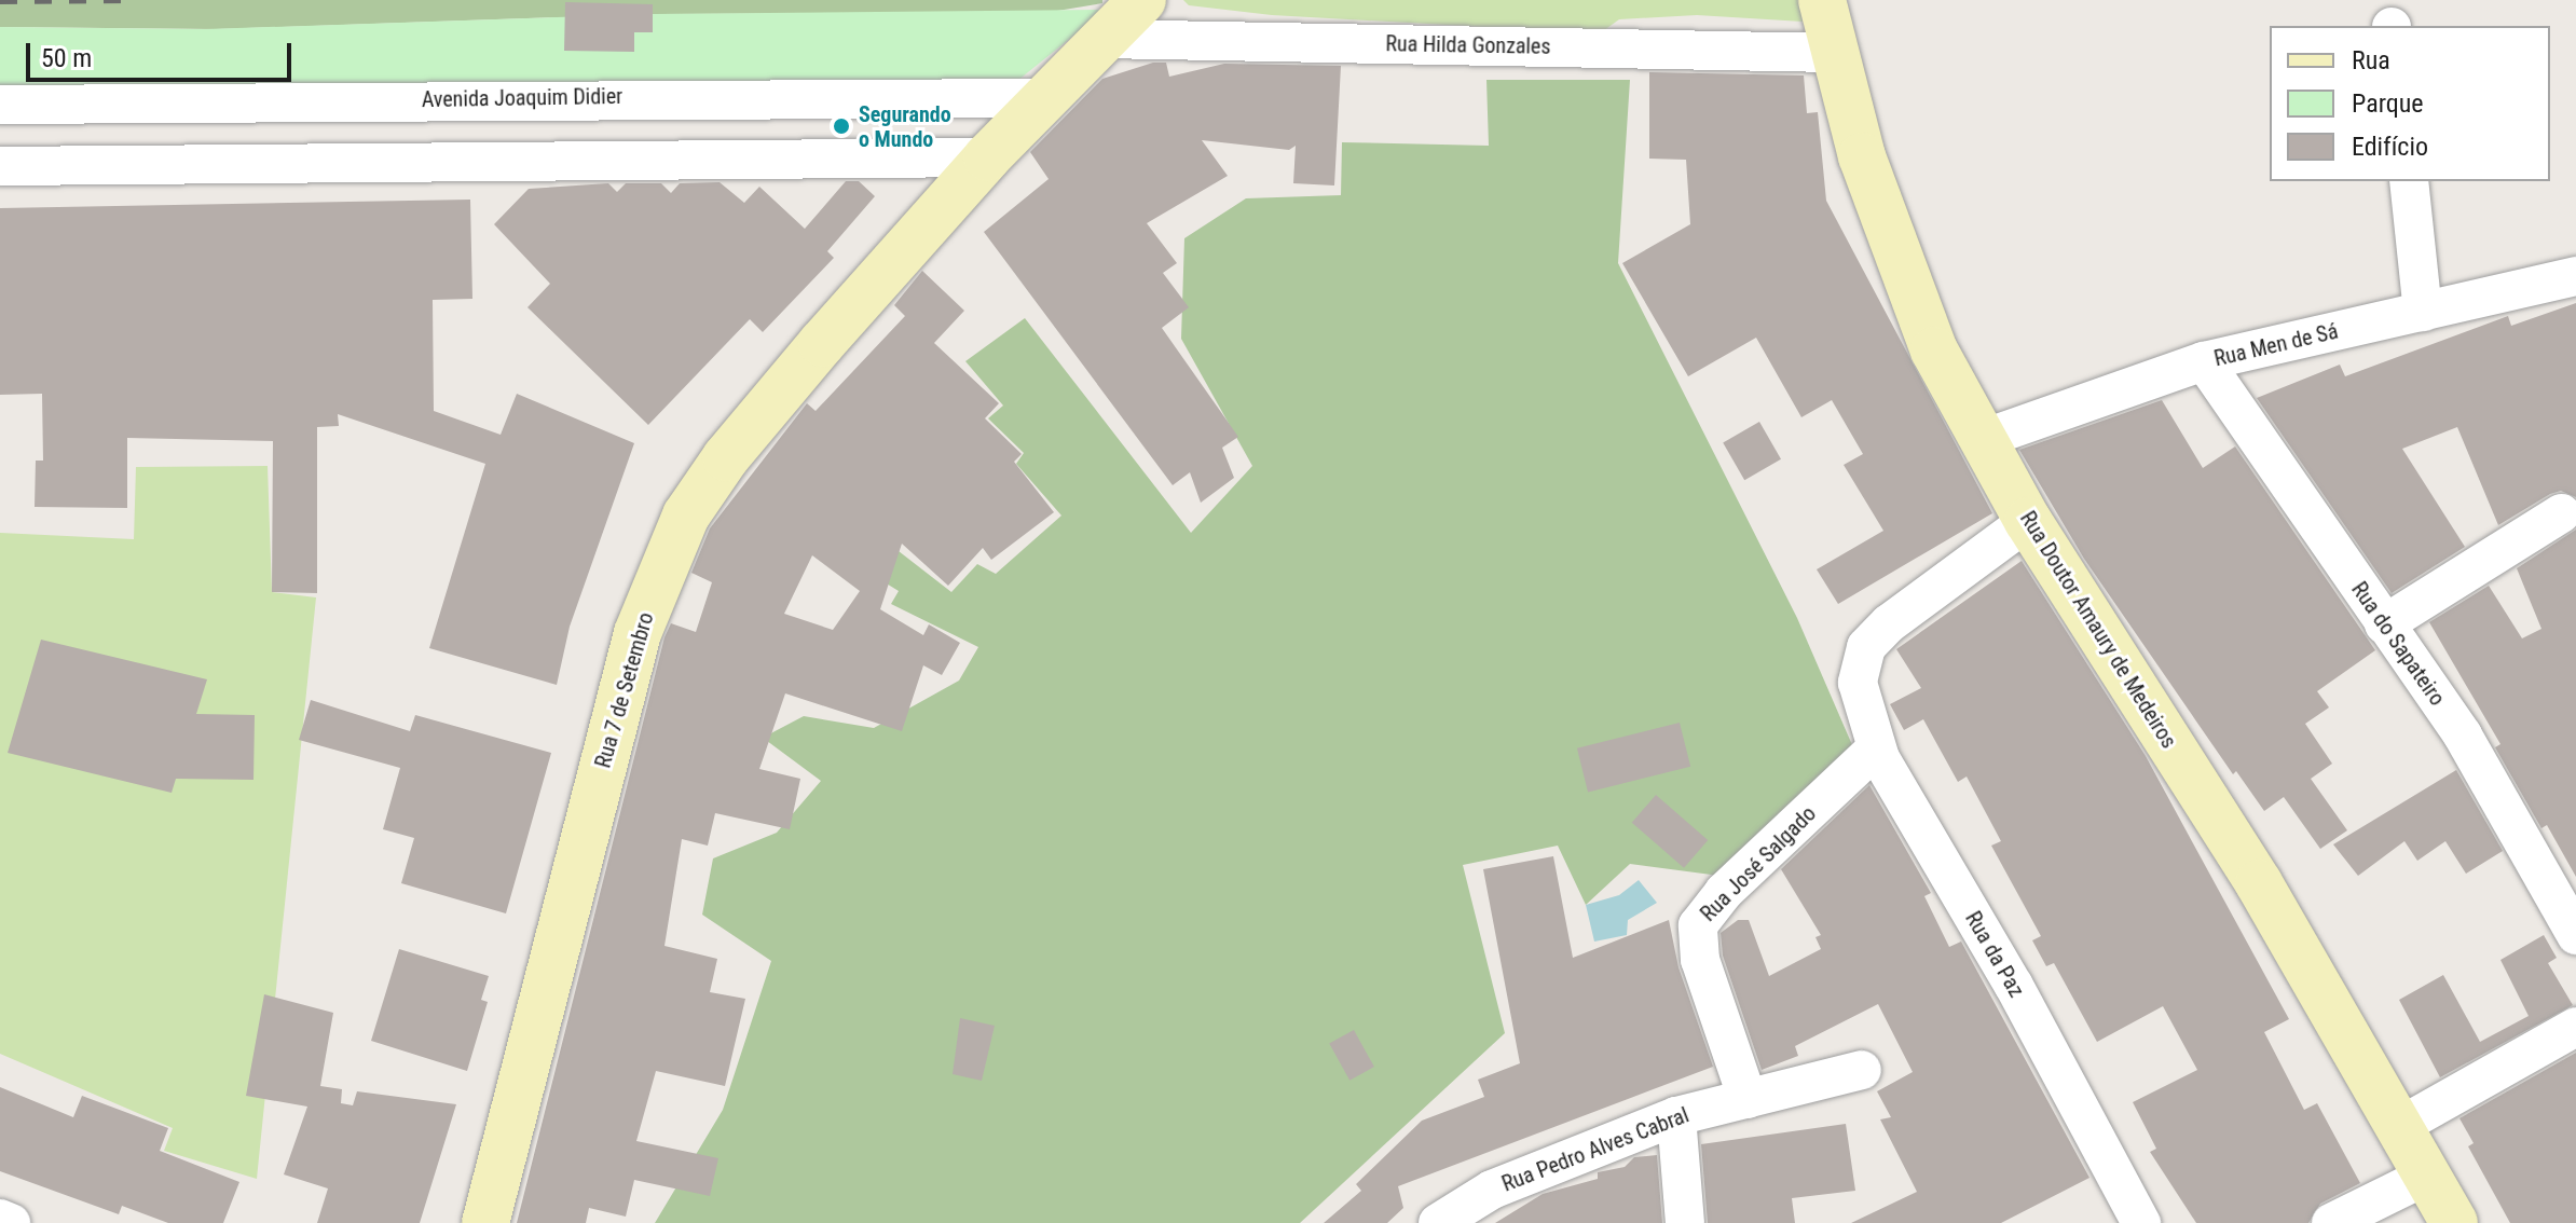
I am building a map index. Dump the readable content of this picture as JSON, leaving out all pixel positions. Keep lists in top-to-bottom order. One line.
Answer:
{"streets":{"main road":["Rua Doutor Amaury de Medeiros","Rua 7 de Setembro"],"street":["Rua Hilda Gonzales","Avenida Joaquim Didier","Rua Men de Sá","Rua do Sapateiro","Rua José Salgado","Rua da Paz","Rua Pedro Alves Cabral"]},"crossings":[["Rua Hilda Gonzales","Rua Doutor Amaury de Medeiros"],["Rua Hilda Gonzales","Rua 7 de Setembro"],["Avenida Joaquim Didier","Rua 7 de Setembro"],["Rua Men de Sá","Rua Doutor Amaury de Medeiros"],["Rua Men de Sá","Rua do Sapateiro"],["Rua Doutor Amaury de Medeiros","Rua da Paz"],["Rua José Salgado","Rua da Paz"],["Rua José Salgado","Rua Pedro Alves Cabral"]],"places":["Segurando o Mundo"],"legend":["Rua","Parque","Edifício"],"scale_bar":"50 m"}
